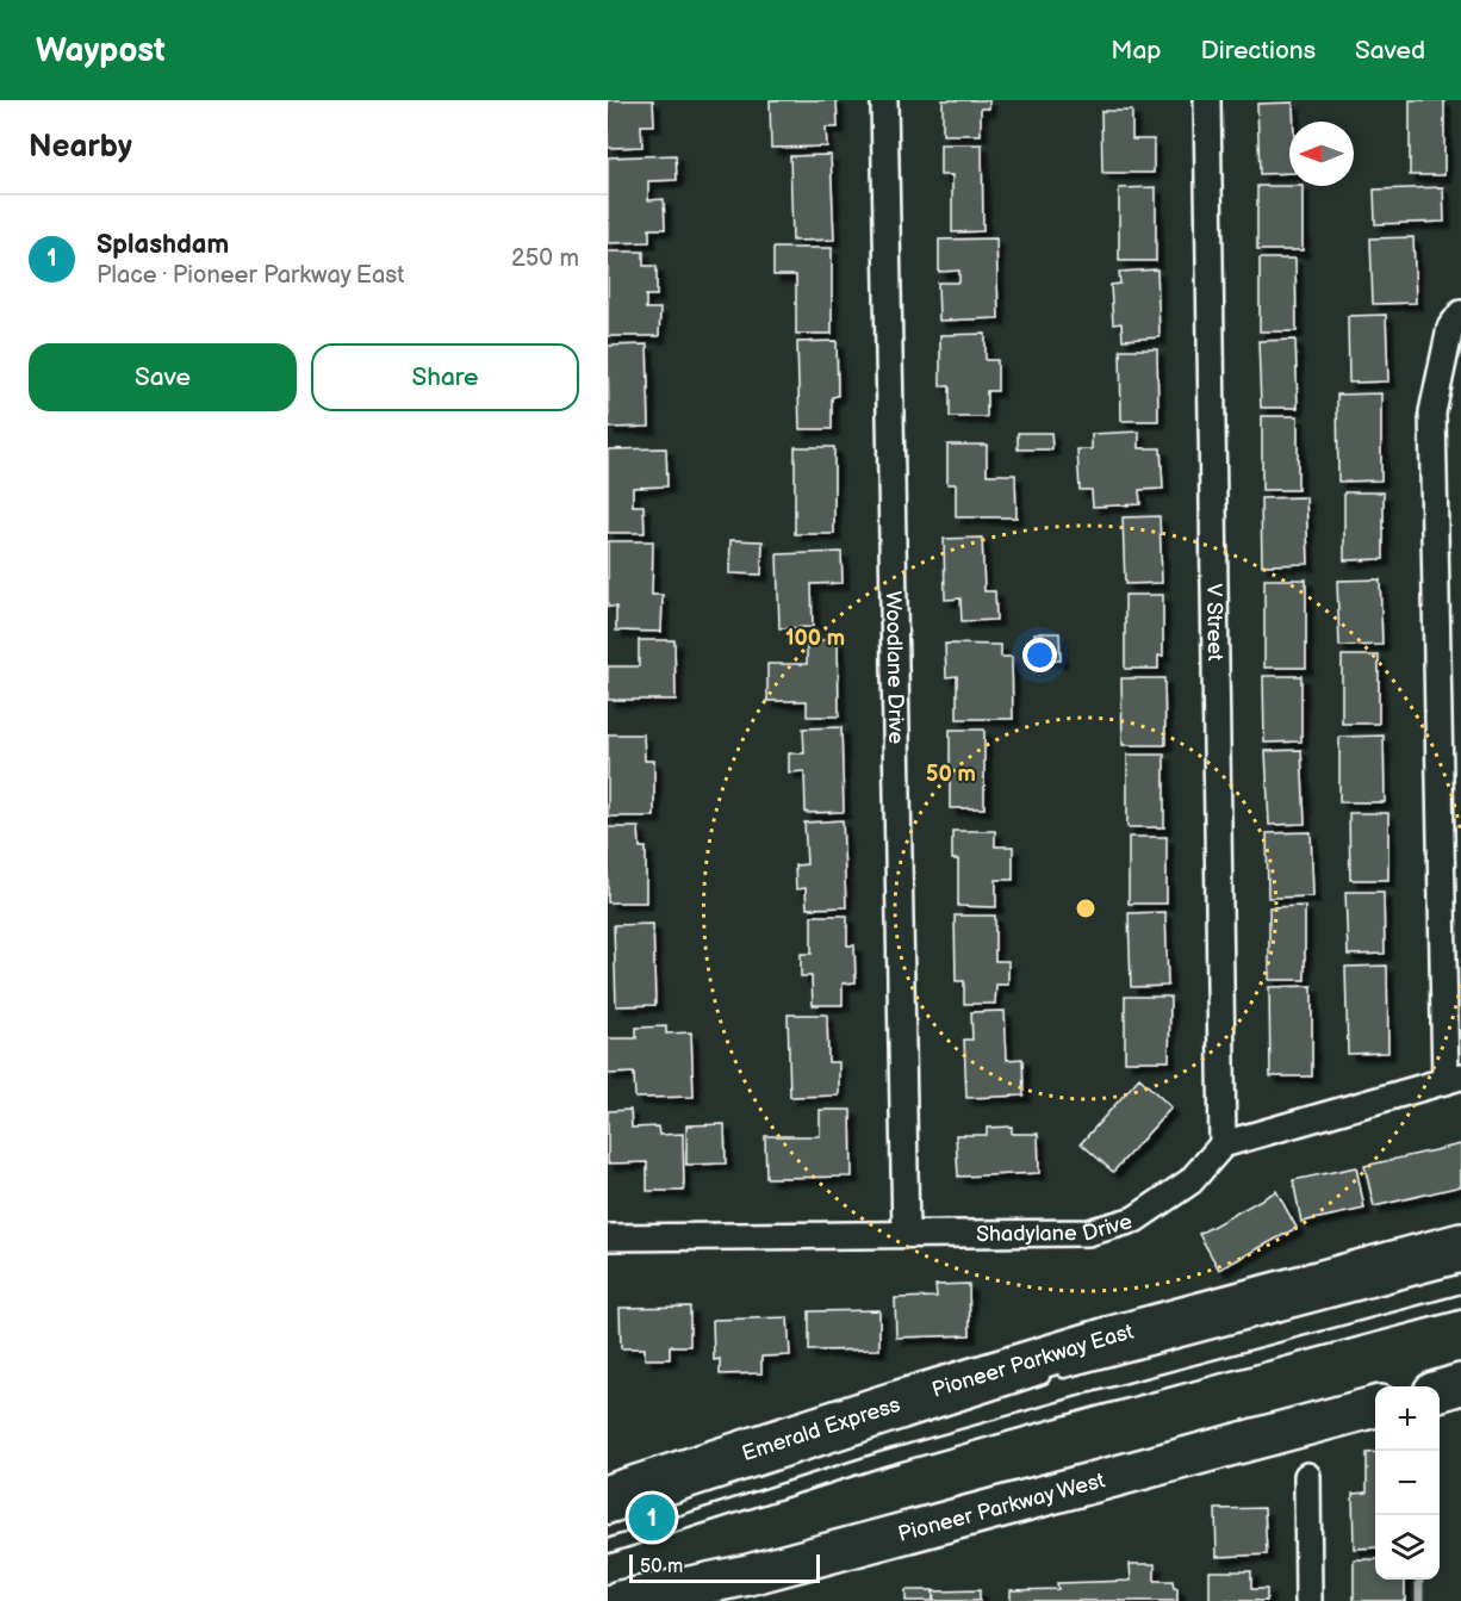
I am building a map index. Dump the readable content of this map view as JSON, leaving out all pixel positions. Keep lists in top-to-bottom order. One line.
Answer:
{"streets":{"main road":["Pioneer Parkway East","Pioneer Parkway West"],"street":["V Street","Woodlane Drive","Shadylane Drive"],"lane":["Emerald Express"]},"crossings":[["V Street","Shadylane Drive"],["Woodlane Drive","Shadylane Drive"]],"scale_bar":"50 m","north":"left","page":{"header":"Waypost","nav":["Map","Directions","Saved"],"heading":"Nearby","list":[{"mark":"1","name":"Splashdam","note":"Place · Pioneer Parkway East","value":"250 m"}],"buttons":["Save","Share"],"map_buttons":["+","−"],"pins":"1","scale":"50 m"},"rings":["100 m","50 m"]}
